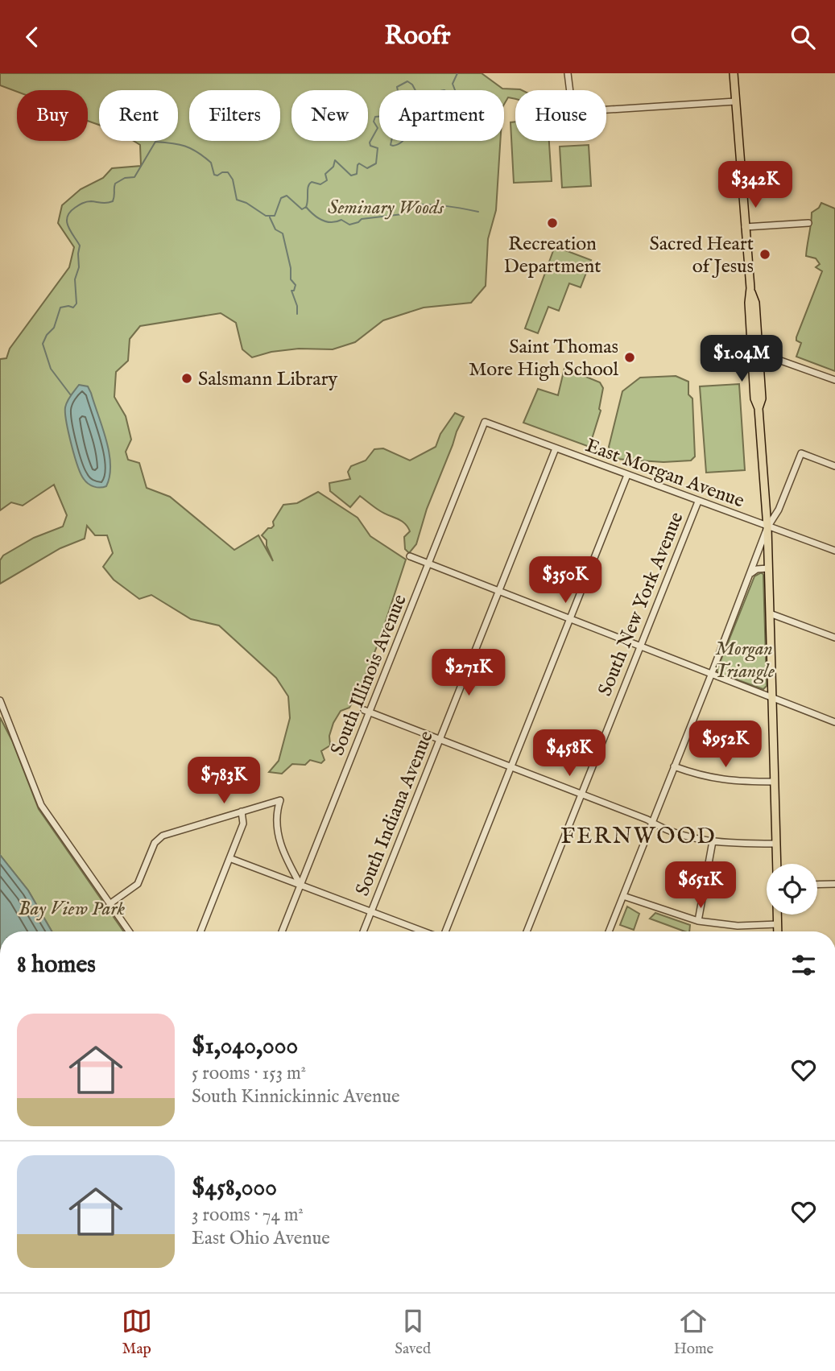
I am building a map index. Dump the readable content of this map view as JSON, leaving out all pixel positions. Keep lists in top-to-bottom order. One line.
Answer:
{"streets":{"street":["East Morgan Avenue","South New York Avenue","South Illinois Avenue","South Indiana Avenue"]},"crossings":[["East Morgan Avenue","South New York Avenue"],["East Morgan Avenue","South Illinois Avenue"],["East Morgan Avenue","South Indiana Avenue"]],"districts":["FERNWOOD"],"parks":["Seminary Woods","Morgan Triangle","Bay View Park"],"places":["Recreation Department","Sacred Heart of Jesus","Saint Thomas More High School","Salsmann Library"],"page":{"header":"Roofr","chip":["Buy","Rent","Filters","New","Apartment","House"],"price":["$342K","$1.04M","$350K","$271K","$952K","$458K","$783K","$651K"],"heading":"8 homes","list":[{"name":"$1,040,000","note":"5 rooms · 153 m² · South Kinnickinnic Avenue"},{"name":"$458,000","note":"3 rooms · 74 m² · East Ohio Avenue"}],"tabs":["Map","Saved","Home"]}}
